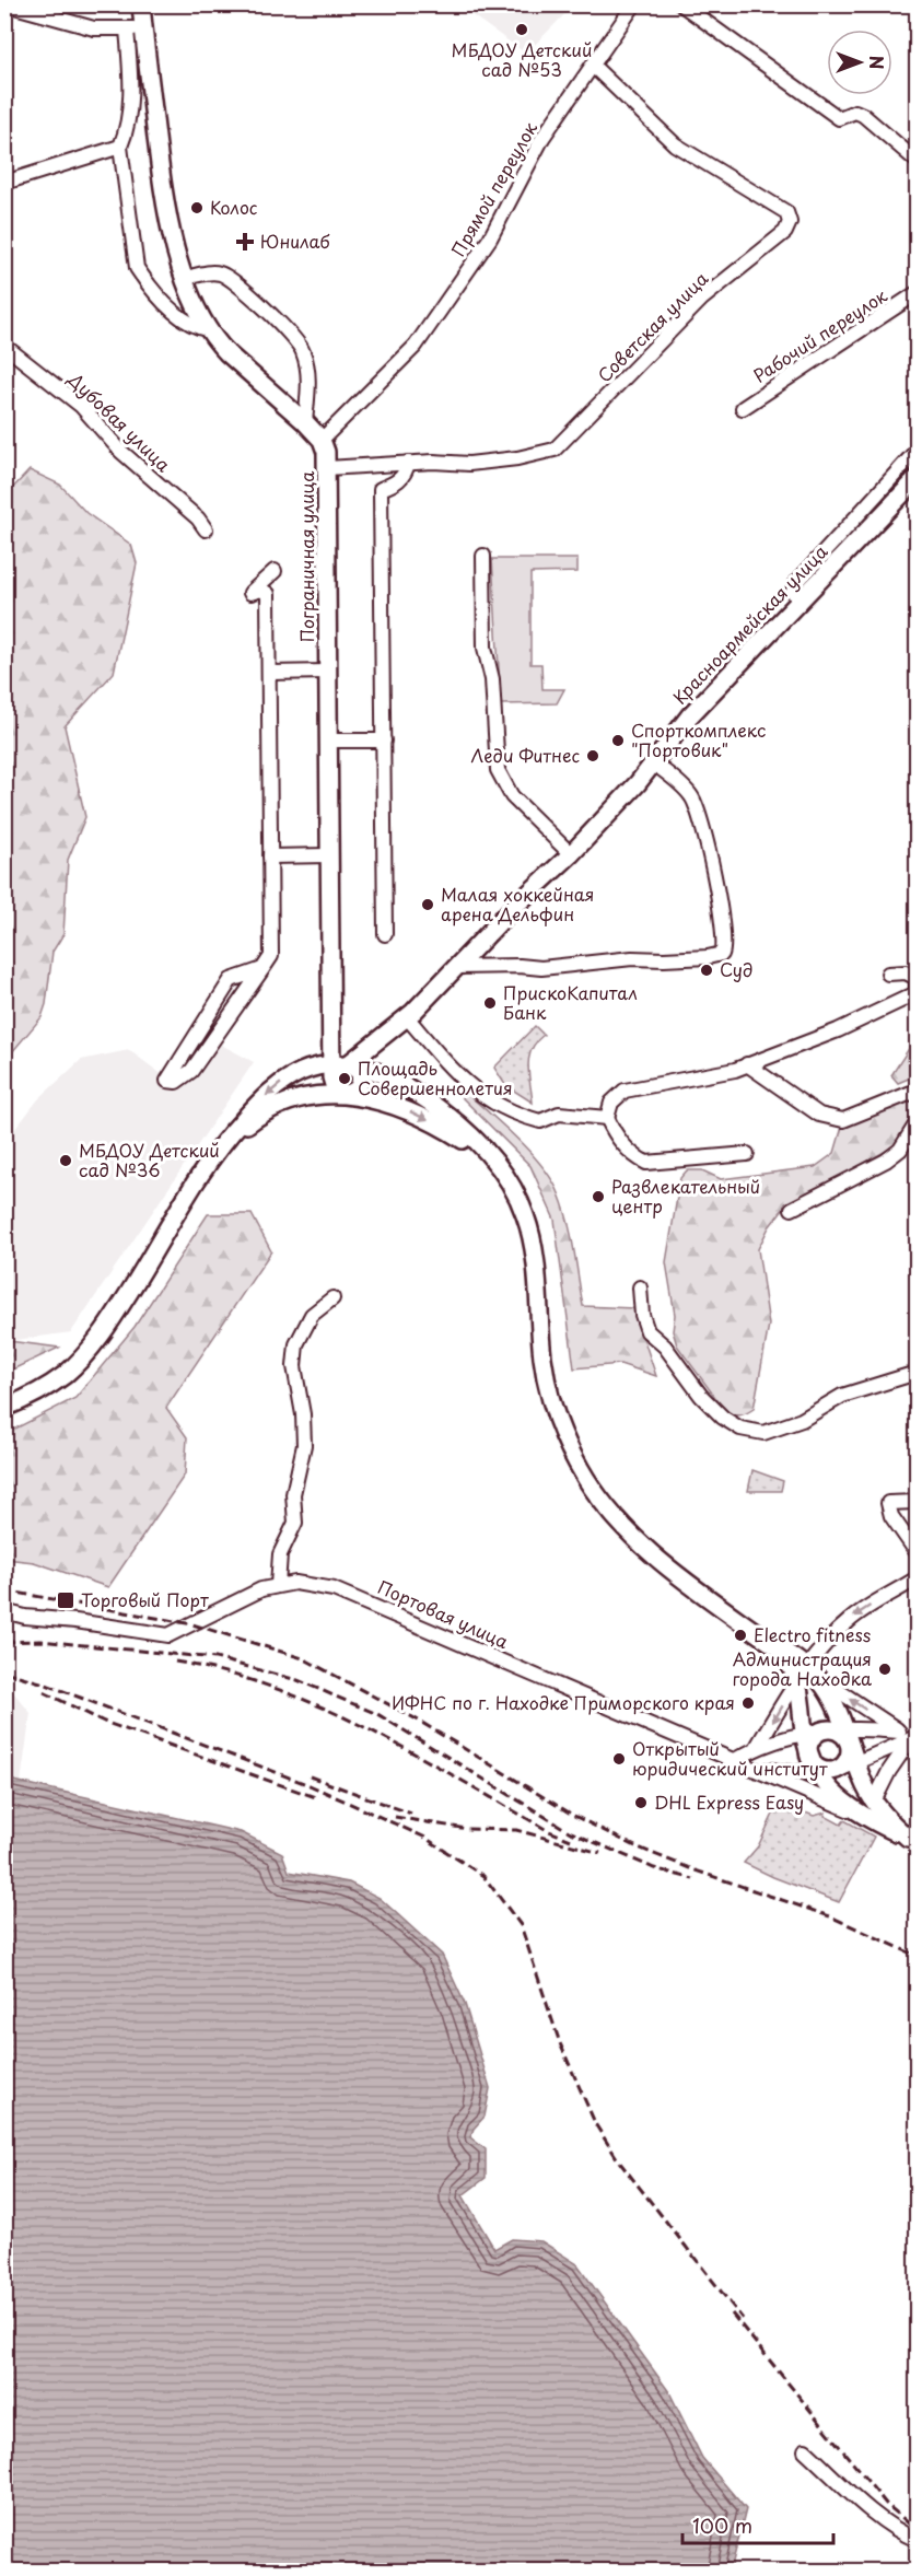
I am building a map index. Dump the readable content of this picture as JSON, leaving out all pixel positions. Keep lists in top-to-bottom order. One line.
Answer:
{"streets":{"main road":["Пограничная улица","Красноармейская улица"],"street":["Прямой переулок","Советская улица","Рабочий переулок","Дубовая улица","Портовая улица"]},"crossings":[["Прямой переулок","Советская улица"],["Прямой переулок","Пограничная улица"],["Советская улица","Пограничная улица"],["Пограничная улица","Красноармейская улица"]],"places":{"other":["МБДОУ Детский сад №53","Колос","Спорткомплекс \"Портовик\"","Леди Фитнес","Малая хоккейная арена Дельфин","Суд","ПрискоКапитал Банк","Площадь Совершеннолетия","МБДОУ Детский сад №36","Развлекательный центр","Electro fitness","Администрация города Находка","ИФНС по г. Находке Приморского края","Открытый юридический институт","DHL Express Easy"],"health":["Юнилаб"],"transit":["Торговый Порт"]},"scale_bar":"100 m","north":"right"}
